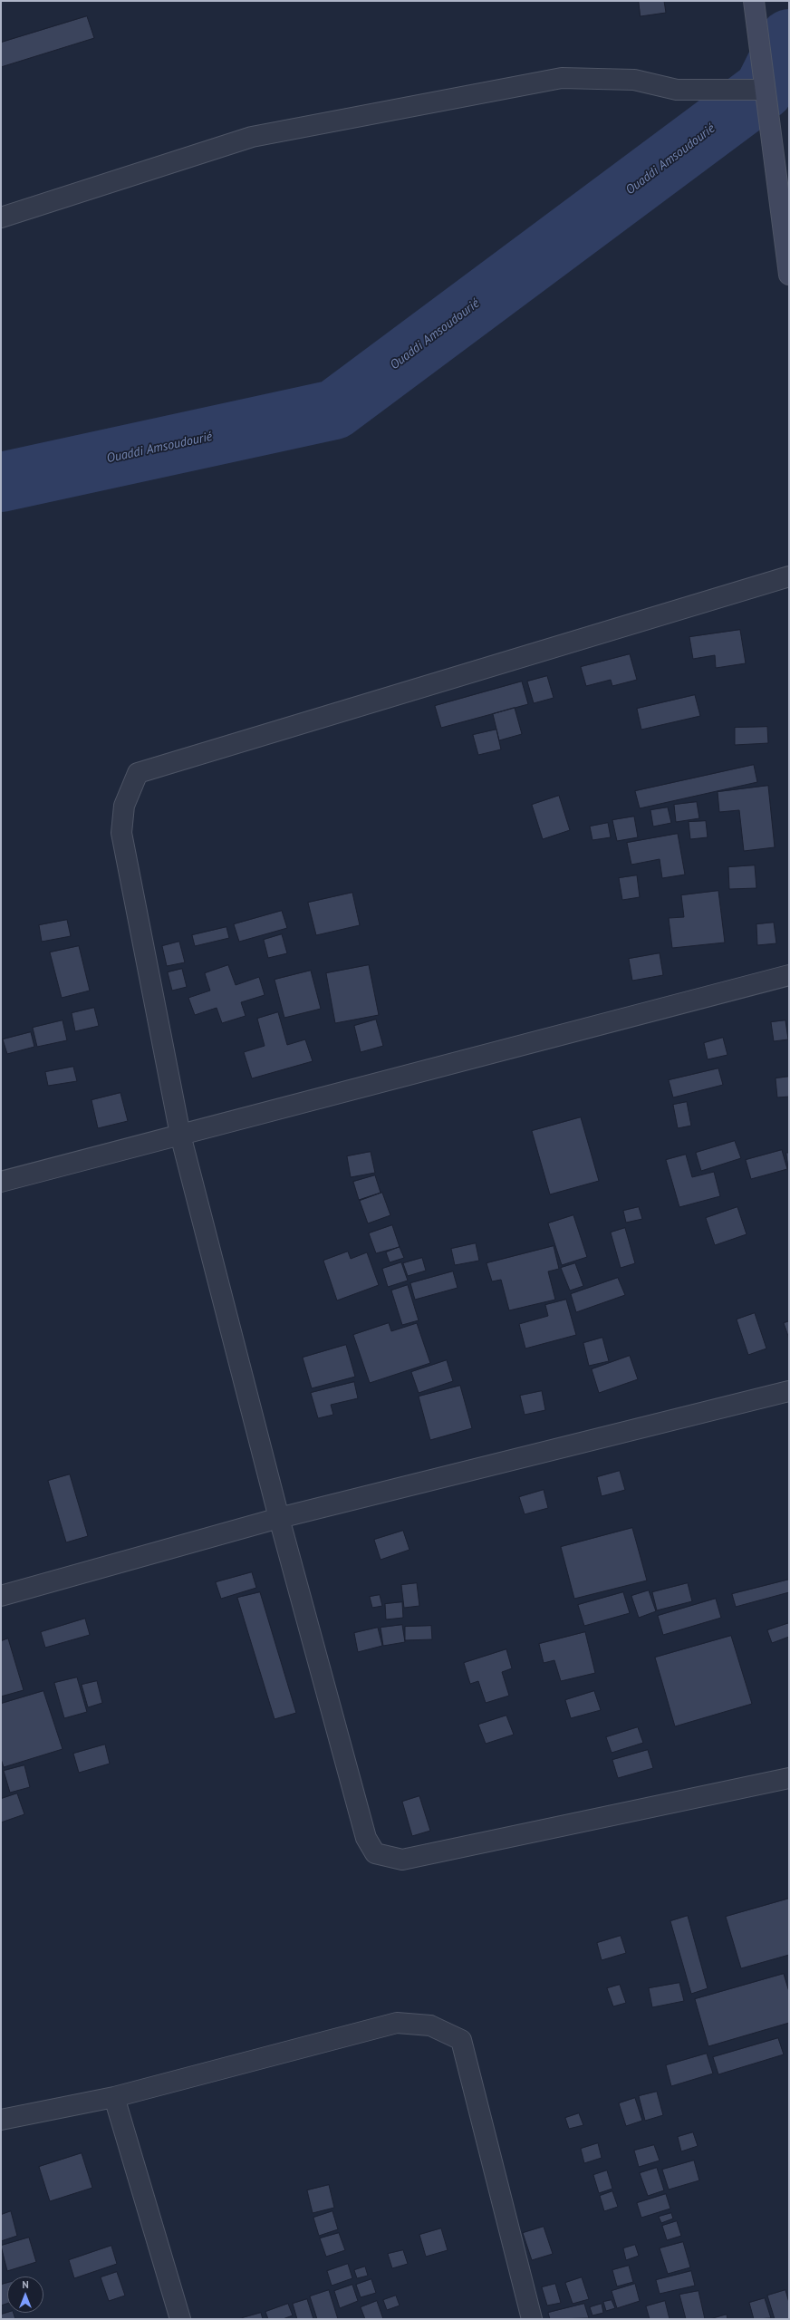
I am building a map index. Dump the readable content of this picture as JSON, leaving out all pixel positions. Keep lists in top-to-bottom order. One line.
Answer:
{"water":["Ouaddi Amsoudourié"],"north":"top"}
